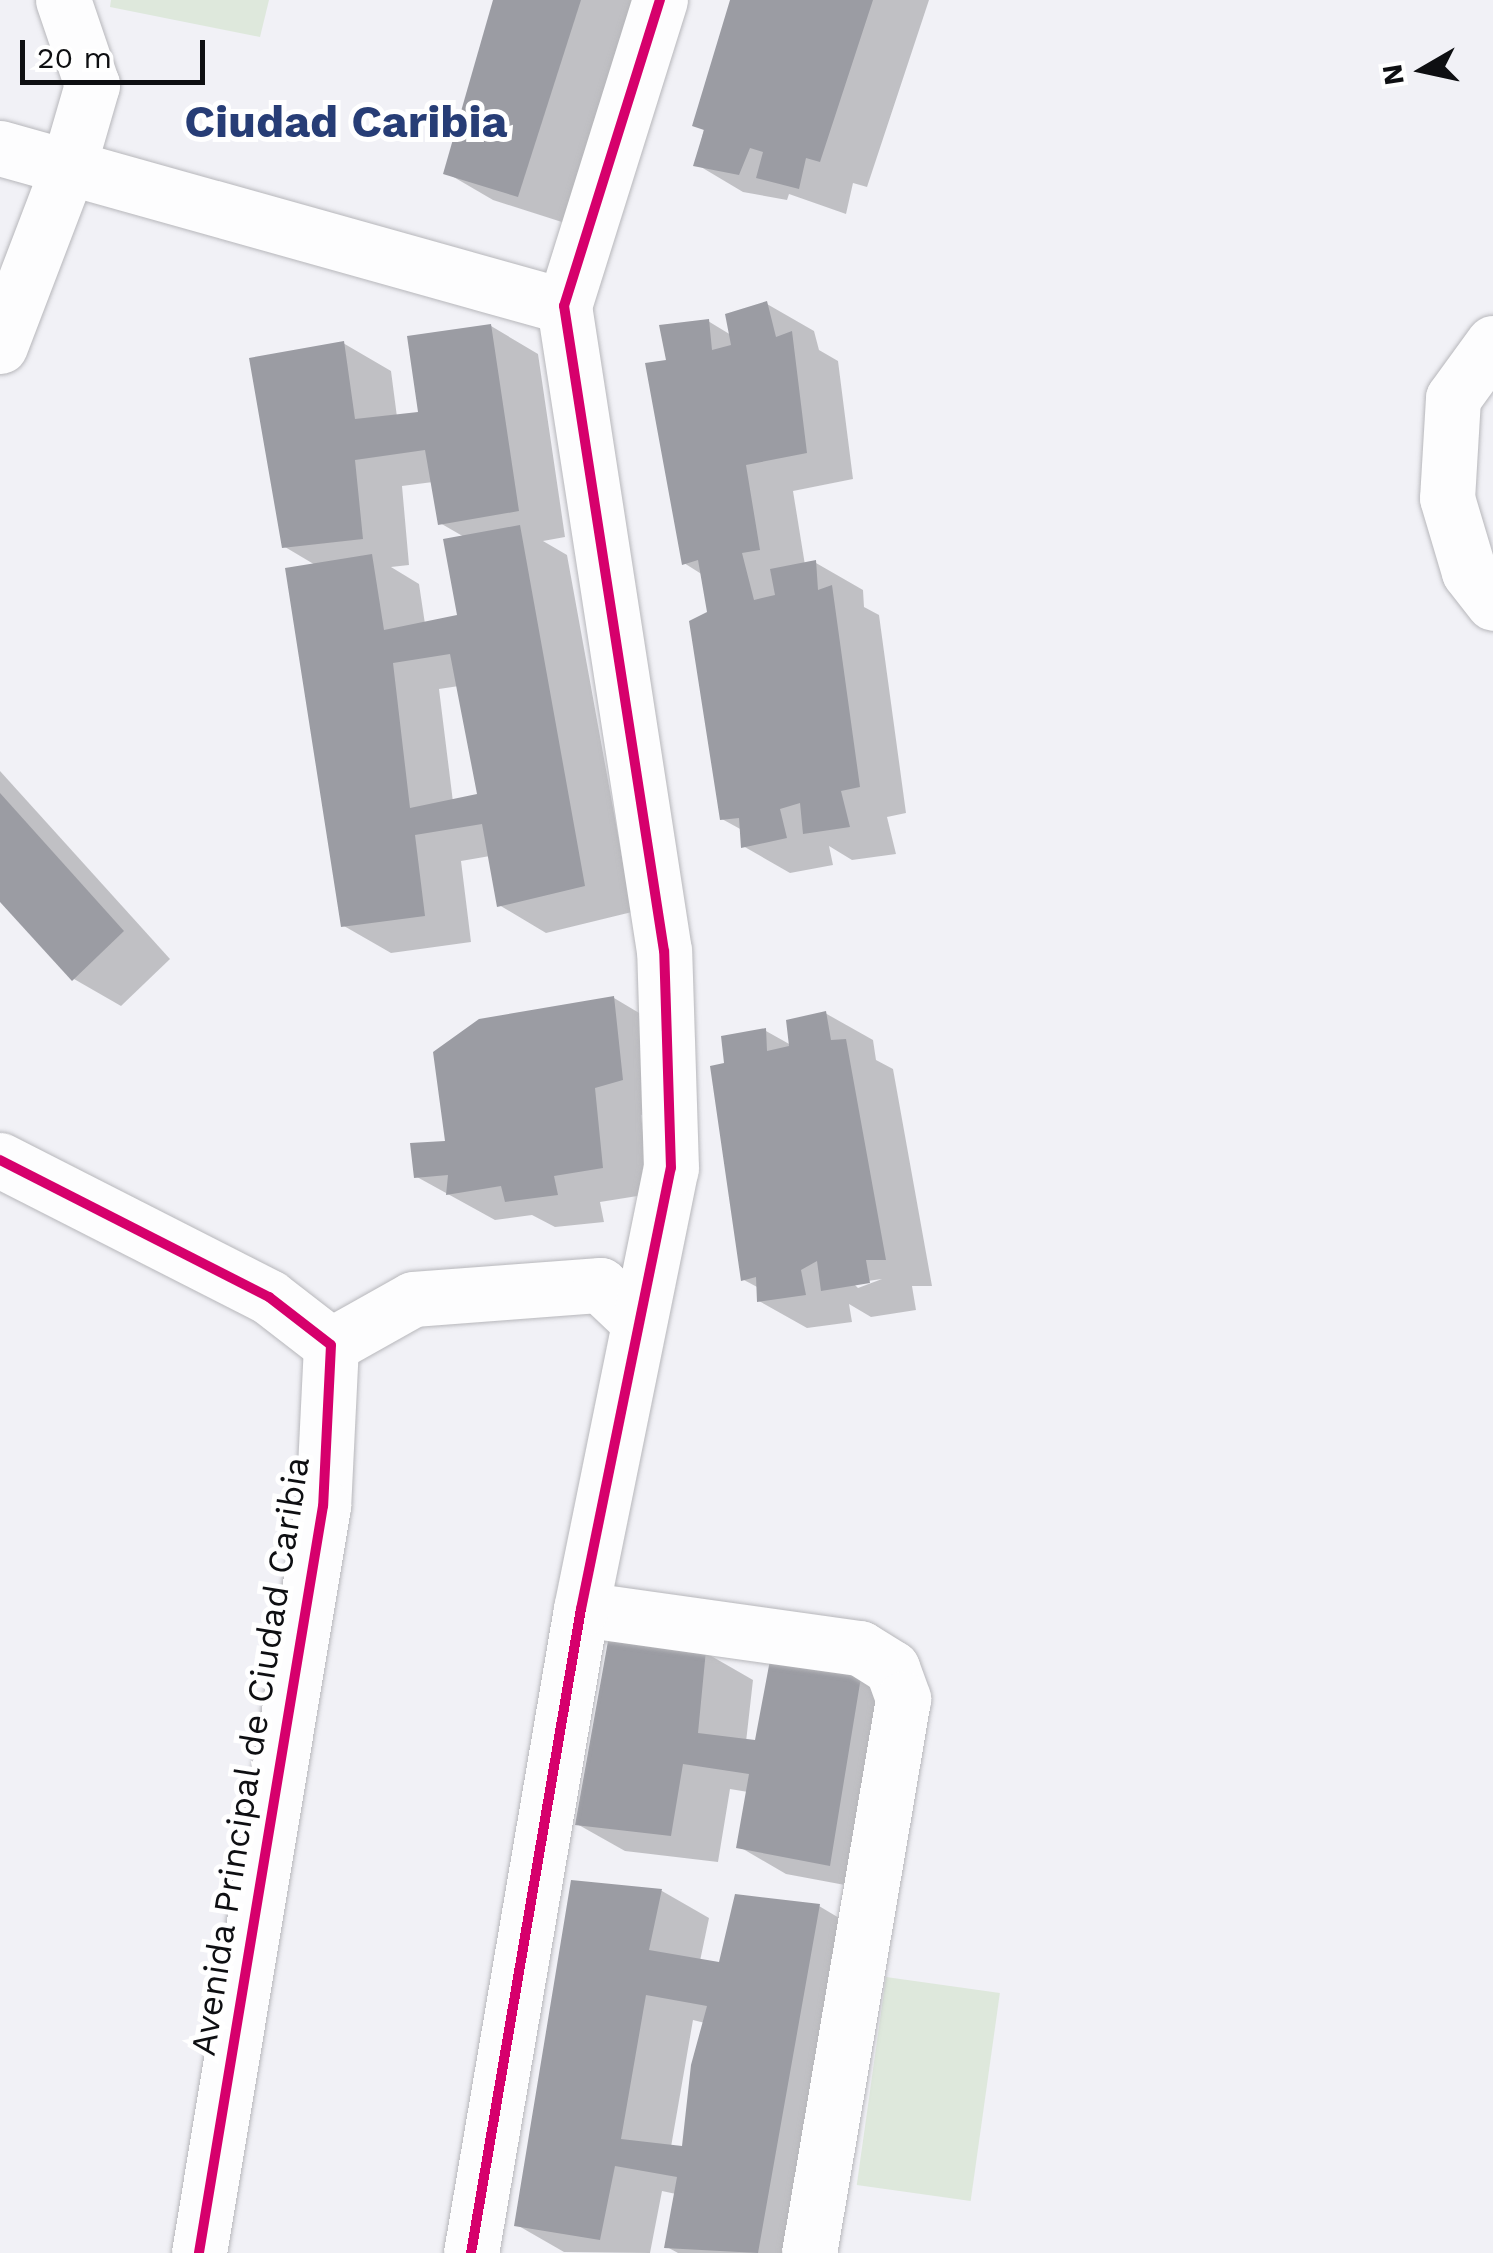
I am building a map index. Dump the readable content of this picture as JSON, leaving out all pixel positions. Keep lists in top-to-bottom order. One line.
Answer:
{"streets":{"street":["Avenida Principal de Ciudad Caribia"]},"districts":["Ciudad Caribia"],"scale_bar":"20 m","north":"left"}
